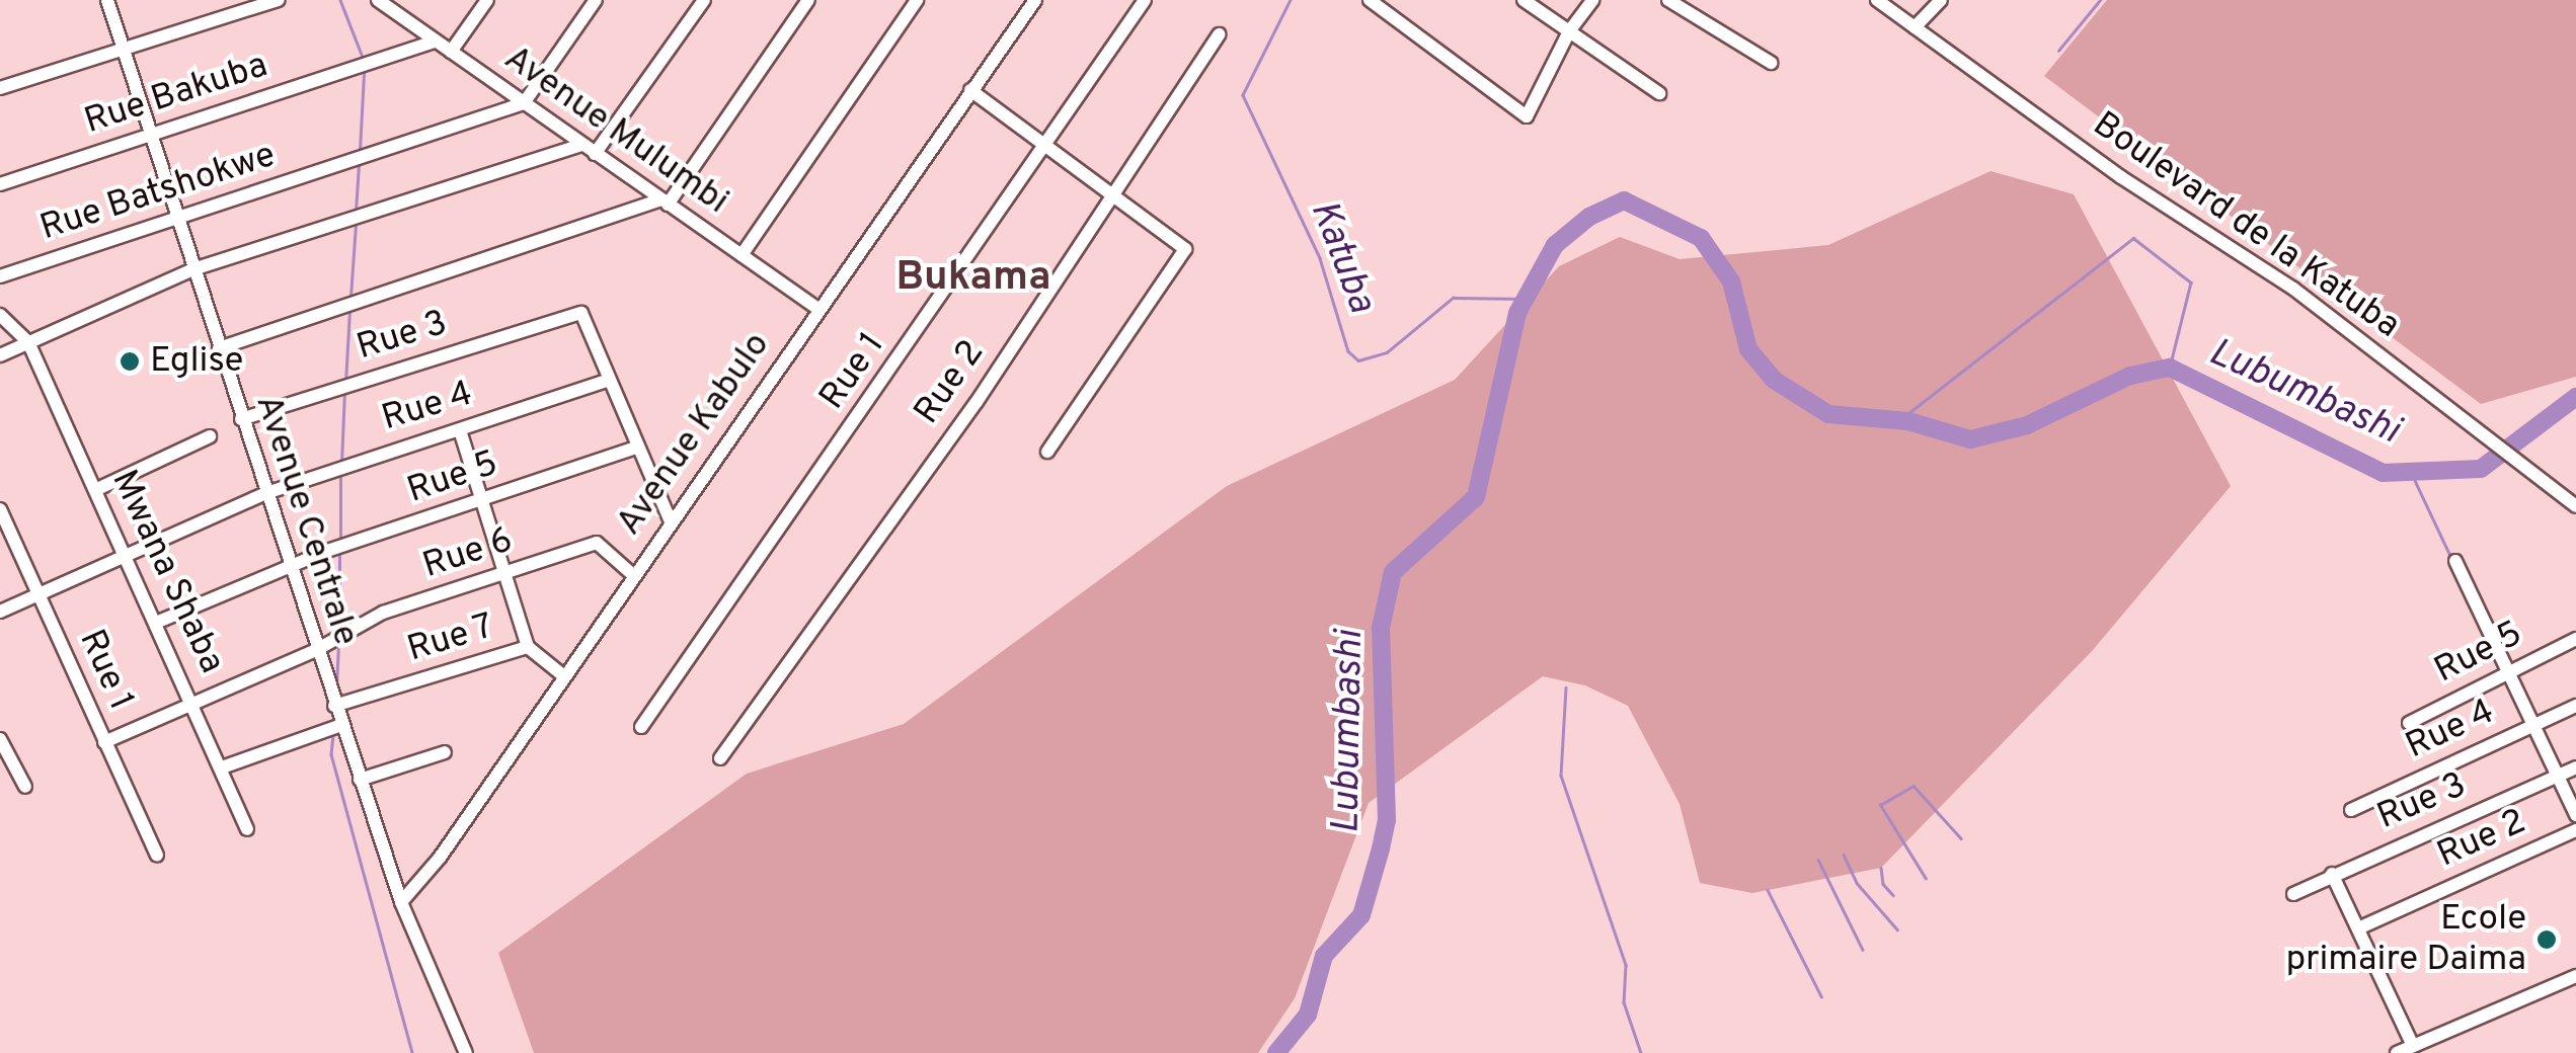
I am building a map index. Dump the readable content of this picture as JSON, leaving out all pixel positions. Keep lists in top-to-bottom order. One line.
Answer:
{"streets":{"street":["Rue Bakuba","Avenue Mulumbi","Rue Batshokwe","Boulevard de la Katuba","Rue 3","Rue 1","Rue 2","Rue 4","Avenue Kabulo","Rue 5","Avenue Centrale","Rue 6","Mwana Shaba","Rue 7"]},"crossings":[["Rue Bakuba","Avenue Mulumbi"],["Rue Bakuba","Avenue Centrale"],["Avenue Mulumbi","Rue Batshokwe"],["Avenue Mulumbi","Avenue Kabulo"],["Rue Batshokwe","Avenue Centrale"],["Rue 3","Rue 4"],["Rue 3","Avenue Centrale"],["Rue 1","Rue 4"],["Rue 1","Rue 6"],["Rue 4","Avenue Centrale"],["Rue 4","Mwana Shaba"],["Avenue Kabulo","Avenue Centrale"],["Avenue Kabulo","Rue 6"],["Rue 5","Avenue Centrale"],["Rue 5","Mwana Shaba"],["Avenue Centrale","Rue 6"],["Avenue Centrale","Rue 7"],["Rue 6","Mwana Shaba"]],"districts":["Bukama"],"water":["Katuba","Lubumbashi"],"places":["Eglise","Ecole primaire Daima"]}
